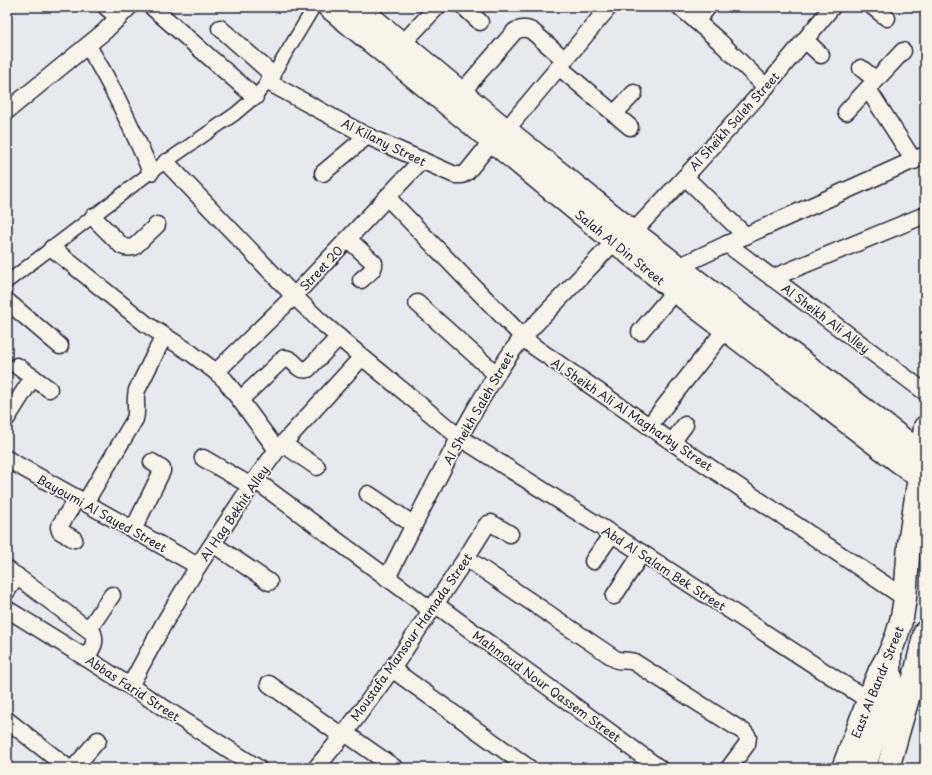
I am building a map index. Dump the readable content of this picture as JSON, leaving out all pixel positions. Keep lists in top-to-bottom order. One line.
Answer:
{"streets":{"main road":["Salah Al Din Street","East Al Bandr Street"],"street":["Al Sheikh Saleh Street","Al Kilany Street","Street 20","Al Sheikh Ali Alley","Al Sheikh Ali Al Magharby Street","Bayoumi Al Sayed Street","Al Hag Bekhit Alley","Abd Al Salam Bek Street","Moustafa Mansour Hamada Street","Mahmoud Nour Qassem Street","Abbas Farid Street"]},"crossings":[["Al Sheikh Saleh Street","Salah Al Din Street"],["Al Sheikh Saleh Street","Al Sheikh Ali Al Magharby Street"],["Al Sheikh Saleh Street","Abd Al Salam Bek Street"],["Al Sheikh Saleh Street","Mahmoud Nour Qassem Street"],["Al Kilany Street","Salah Al Din Street"],["Al Kilany Street","Street 20"],["Salah Al Din Street","East Al Bandr Street"],["Street 20","Al Sheikh Ali Al Magharby Street"],["Street 20","Abd Al Salam Bek Street"],["Al Sheikh Ali Al Magharby Street","East Al Bandr Street"],["Bayoumi Al Sayed Street","Al Hag Bekhit Alley"],["Al Hag Bekhit Alley","Abd Al Salam Bek Street"],["Al Hag Bekhit Alley","Mahmoud Nour Qassem Street"],["Al Hag Bekhit Alley","Abbas Farid Street"],["Abd Al Salam Bek Street","East Al Bandr Street"],["Moustafa Mansour Hamada Street","Mahmoud Nour Qassem Street"]]}
